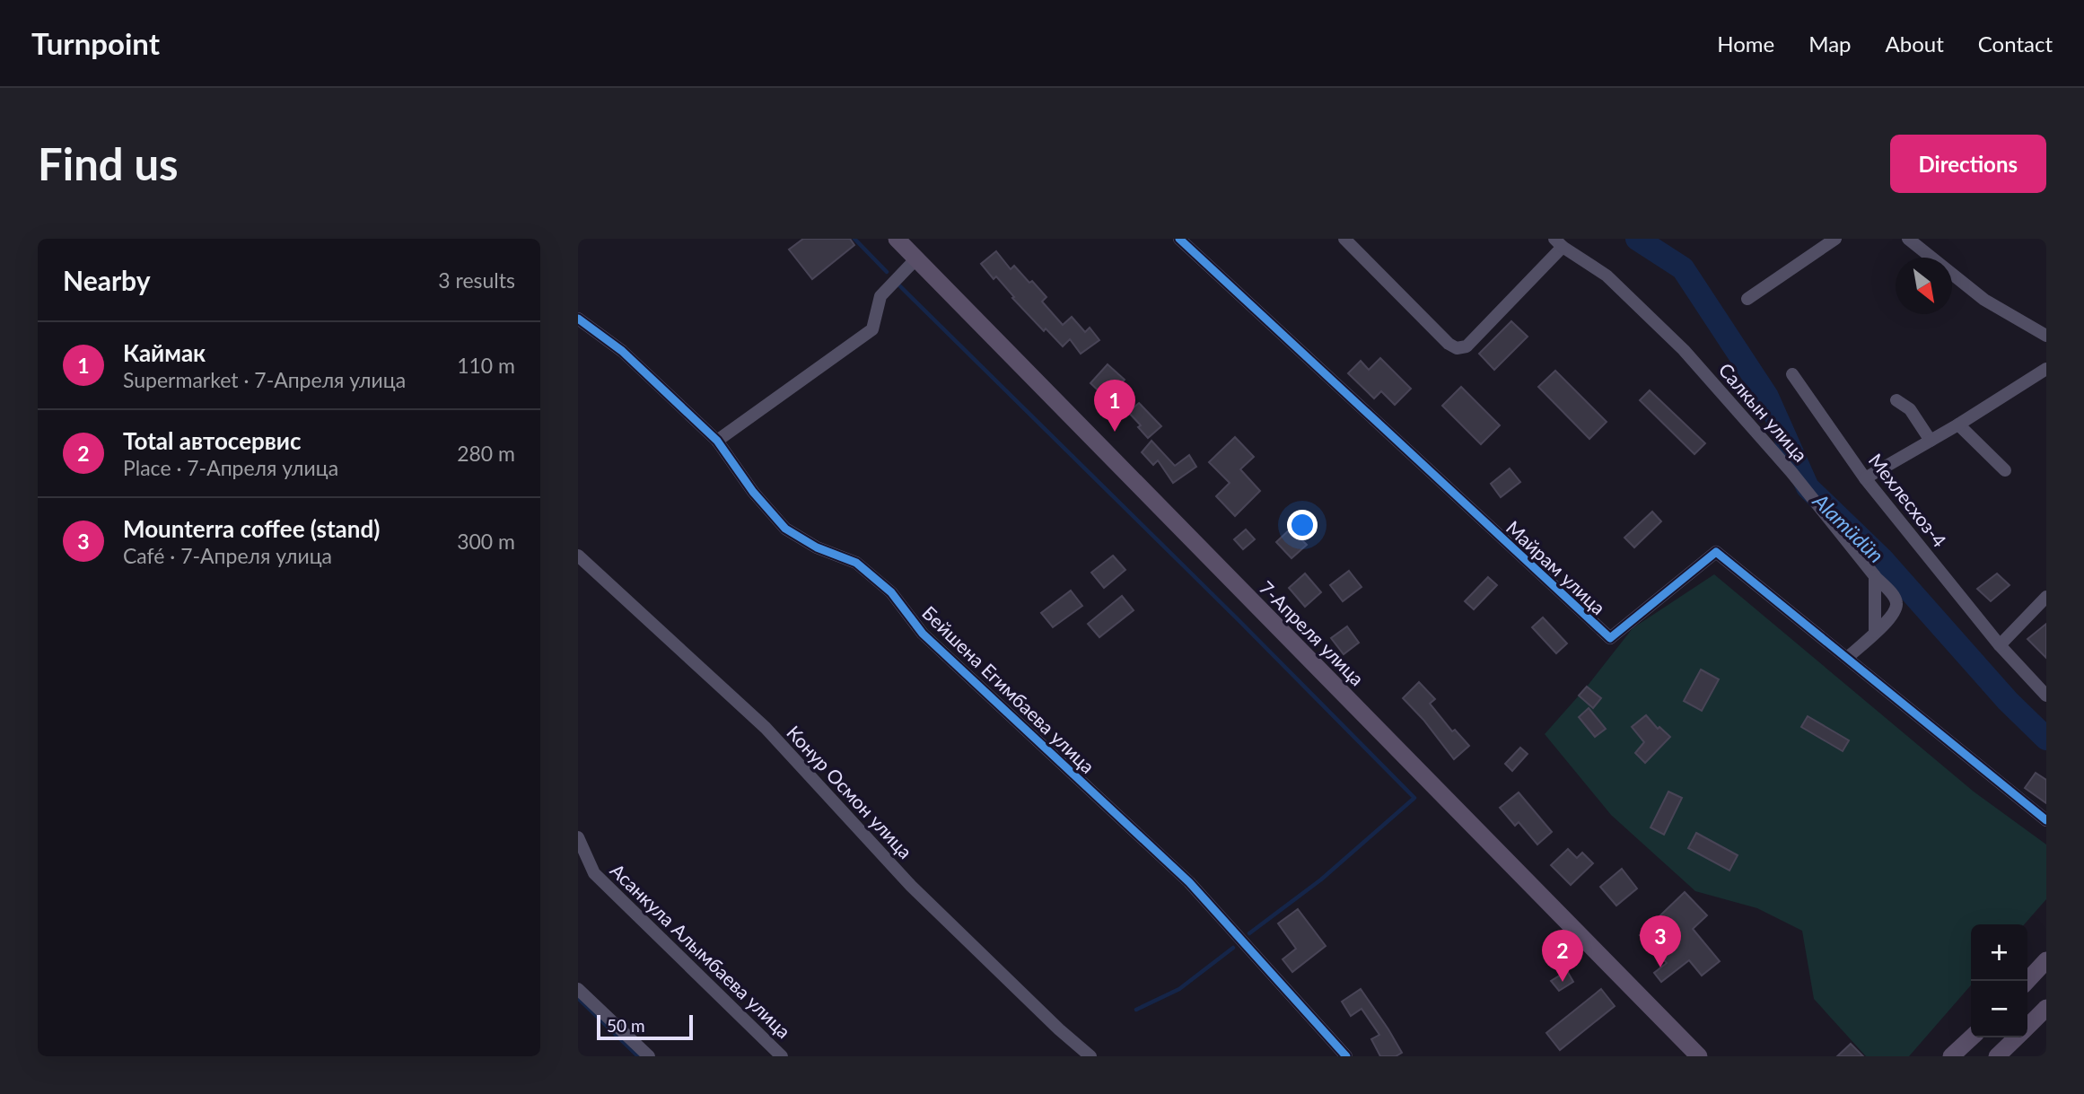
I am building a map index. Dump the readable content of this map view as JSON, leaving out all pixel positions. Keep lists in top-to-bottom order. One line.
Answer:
{"streets":{"main road":["7-Апреля улица"],"street":["Салкын улица","Мехлесхоз-4","Майрам улица","Бейшена Егимбаева улица","Конур Осмон улица","Асанкула Алымбаева улица"]},"crossings":[["Салкын улица","Майрам улица"]],"water":["Alamüdün"],"scale_bar":"50 m","north":"bottom right","page":{"header":"Turnpoint","nav":["Home","Map","About","Contact"],"buttons":"Directions","title":"Find us","heading":["Nearby","3 results"],"list":[{"mark":"1","name":"Каймак","note":"Supermarket · 7-Апреля улица","value":"110 m"},{"mark":"2","name":"Total автосервис","note":"Place · 7-Апреля улица","value":"280 m"},{"mark":"3","name":"Mounterra coffee (stand)","note":"Café · 7-Апреля улица","value":"300 m"}],"pins":["1","3","2"],"map_buttons":["+","−"],"scale":"50 m"}}
